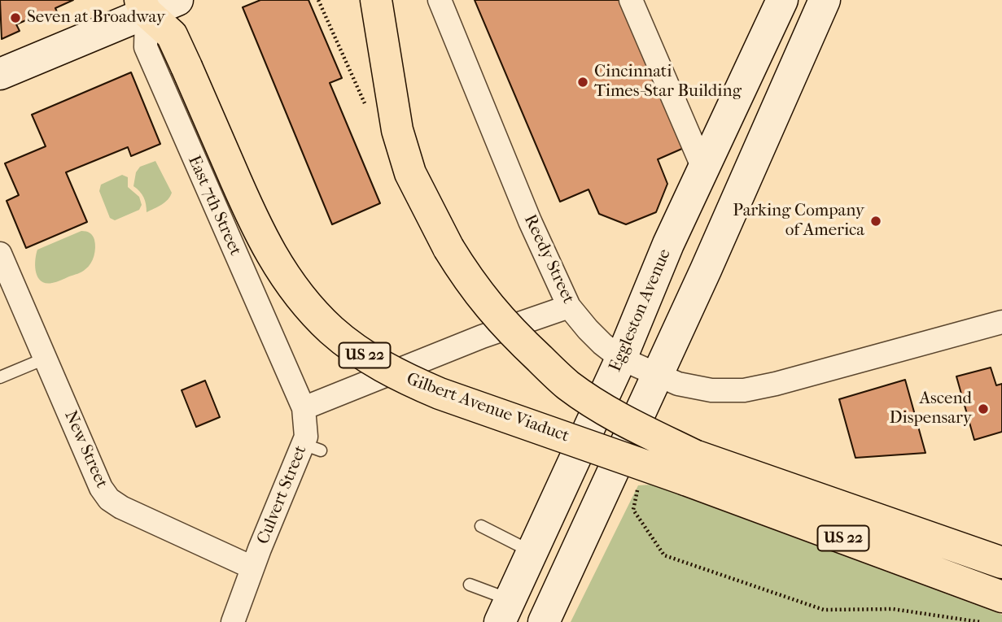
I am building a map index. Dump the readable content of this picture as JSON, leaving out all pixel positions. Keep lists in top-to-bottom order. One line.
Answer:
{"streets":{"main road":["Eggleston Avenue","US 22","Gilbert Avenue Viaduct"],"street":["East 7th Street","Reedy Street","New Street","Culvert Street"]},"crossings":[["East 7th Street","Gilbert Avenue Viaduct"],["East 7th Street","Culvert Street"],["Reedy Street","Eggleston Avenue"],["New Street","Culvert Street"]],"places":["Seven at Broadway","Cincinnati Times-Star Building","Parking Company of America","Ascend Dispensary"]}
